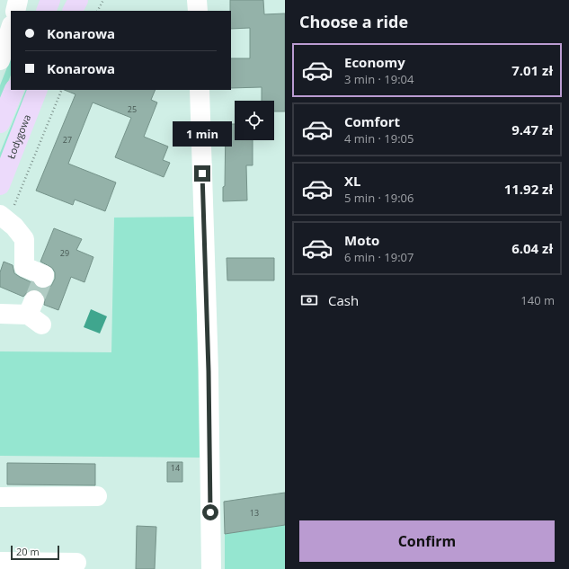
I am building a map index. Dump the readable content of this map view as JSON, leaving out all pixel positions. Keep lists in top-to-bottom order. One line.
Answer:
{"streets":{"main road":["Łodygowa"]},"house_numbers":["25","27","29","14","13"],"scale_bar":"20 m","page":{"heading":"Choose a ride","banner":["Konarowa","Konarowa"],"list":[{"name":"Economy","note":"3 min · 19:04","value":"7.01 zł"},{"name":"Comfort","note":"4 min · 19:05","value":"9.47 zł"},{"name":"XL","note":"5 min · 19:06","value":"11.92 zł"},{"name":"Moto","note":"6 min · 19:07","value":"6.04 zł"}],"bubble":"1 min","pay":["Cash","140 m"],"buttons":"Confirm","scale":"20 m"}}
